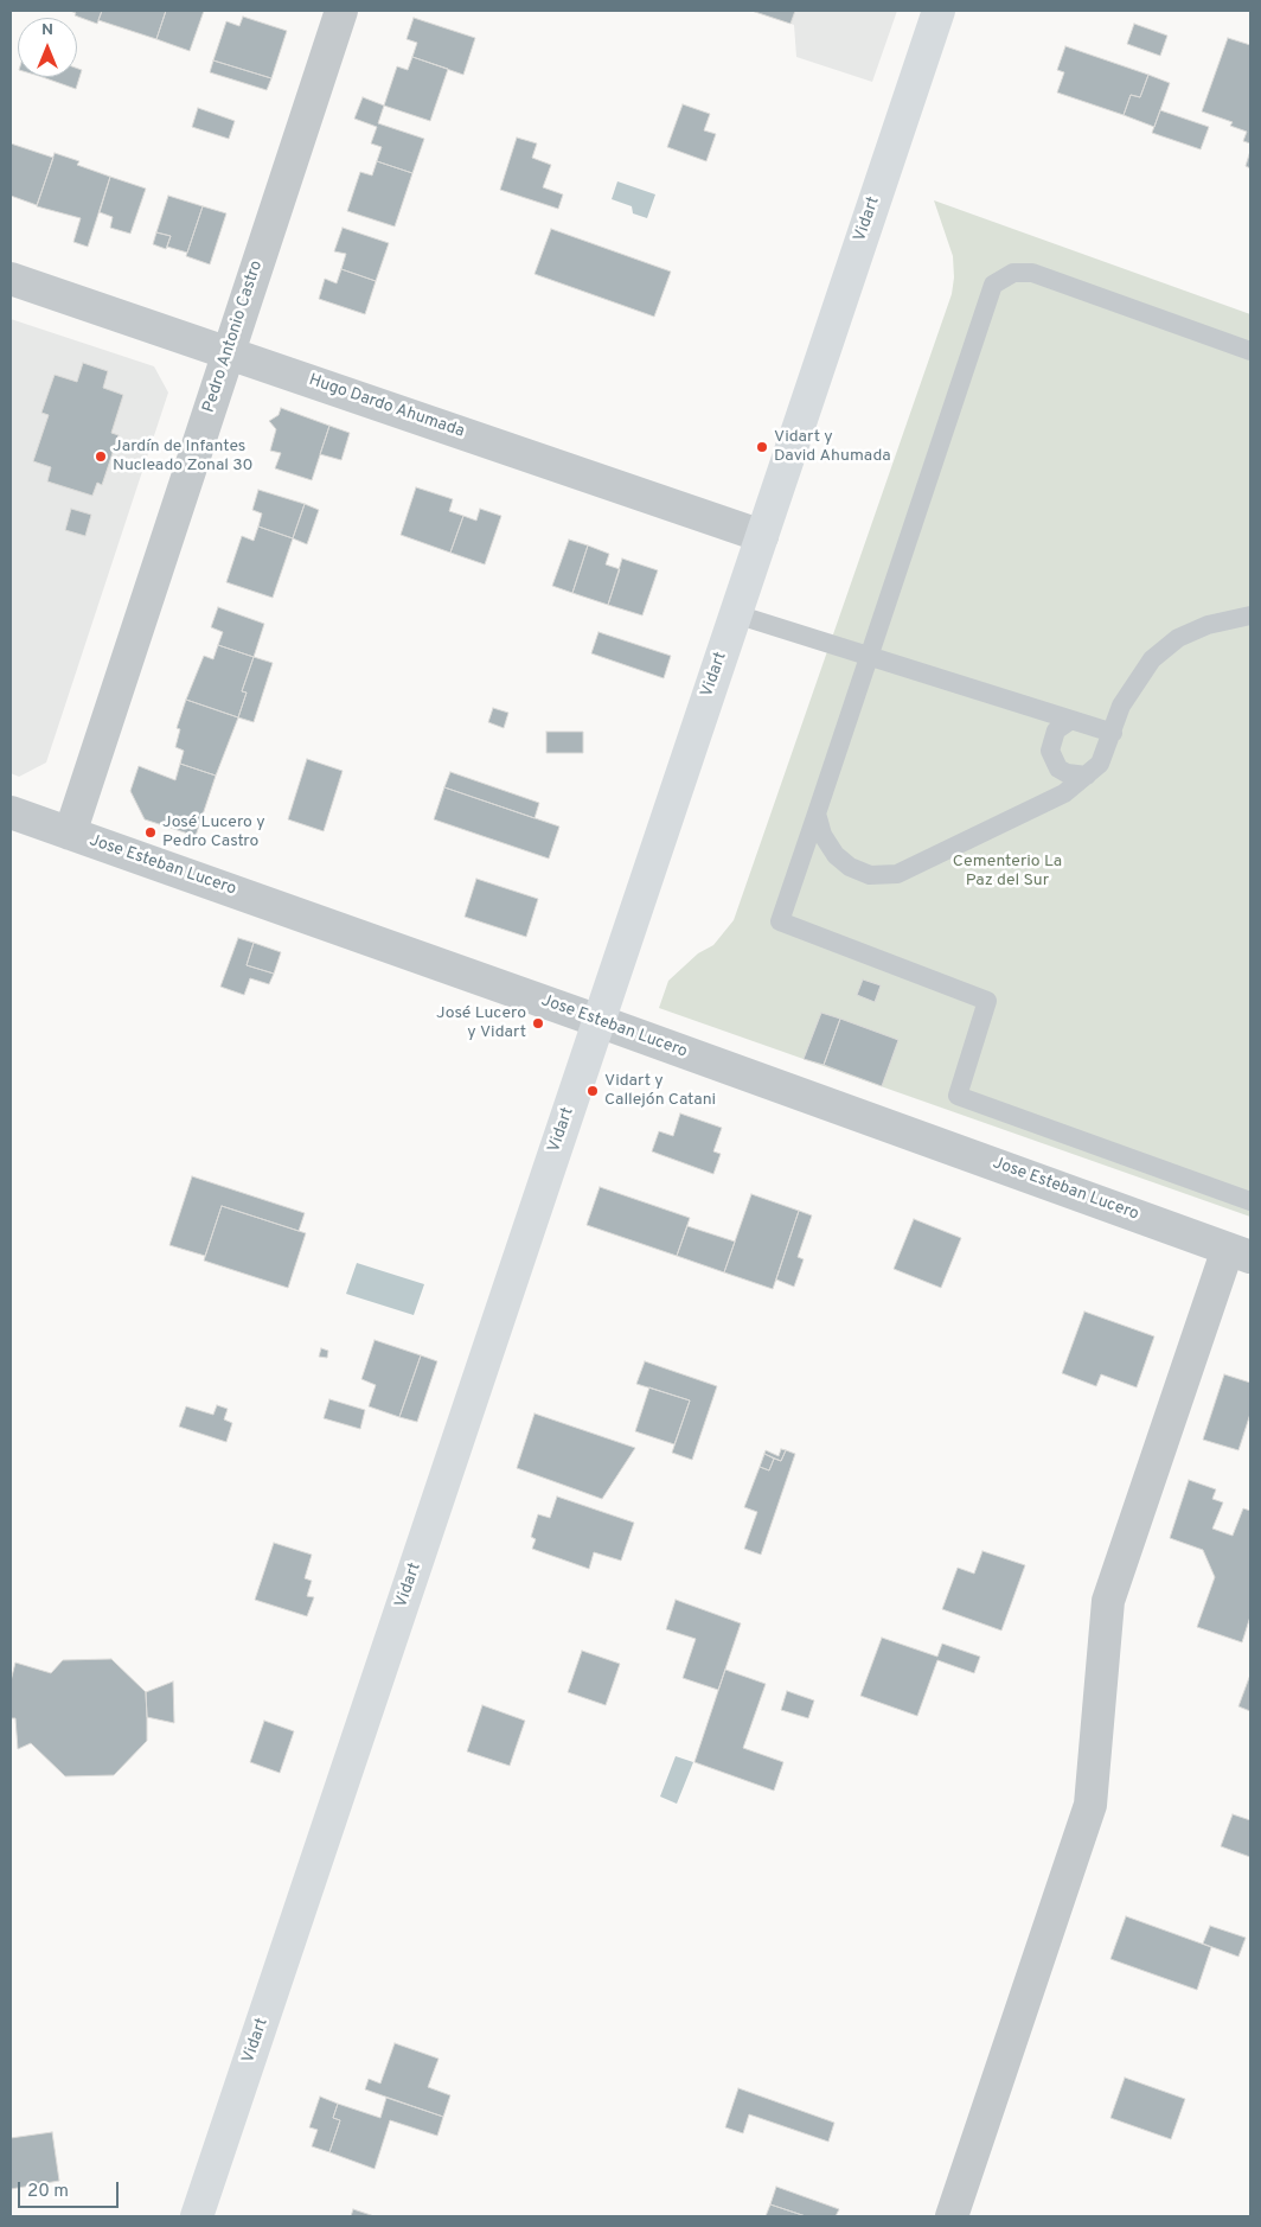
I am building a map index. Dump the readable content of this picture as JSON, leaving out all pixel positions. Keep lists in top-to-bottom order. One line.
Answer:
{"streets":{"street":["Vidart","Pedro Antonio Castro","Hugo Dardo Ahumada","Jose Esteban Lucero"]},"crossings":[["Vidart","Hugo Dardo Ahumada"],["Vidart","Jose Esteban Lucero"],["Pedro Antonio Castro","Hugo Dardo Ahumada"],["Pedro Antonio Castro","Jose Esteban Lucero"]],"parks":["Cementerio La Paz del Sur"],"places":["Vidart y David Ahumada","Jardín de Infantes Nucleado Zonal 30","José Lucero y Pedro Castro","José Lucero y Vidart","Vidart y Callejón Catani"],"scale_bar":"20 m","north":"top"}
